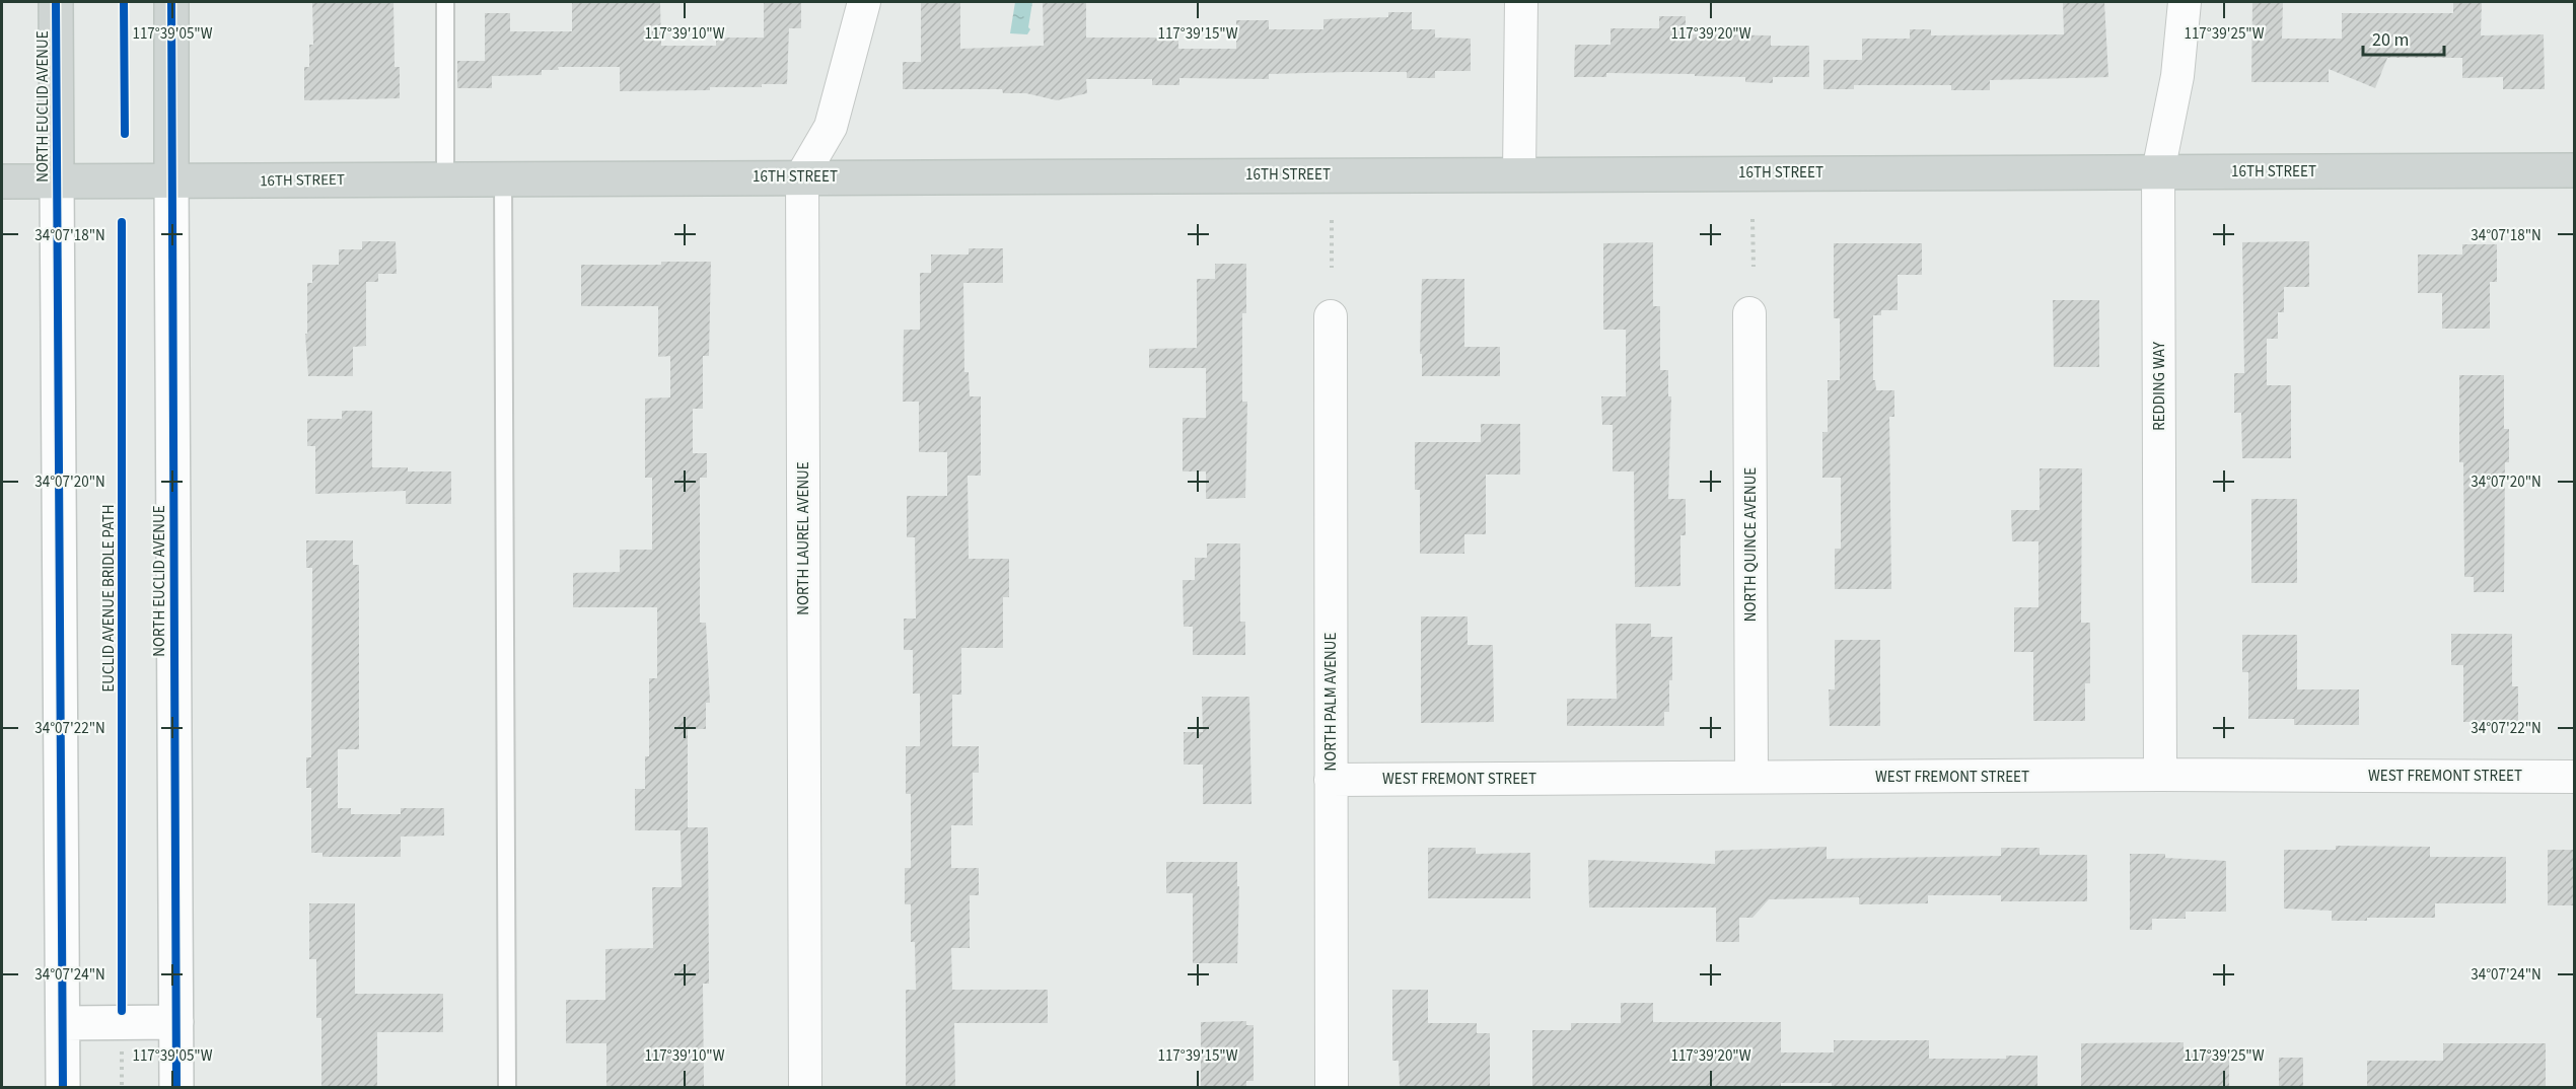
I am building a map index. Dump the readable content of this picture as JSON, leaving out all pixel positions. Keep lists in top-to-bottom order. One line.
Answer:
{"streets":{"main road":["NORTH EUCLID AVENUE","16TH STREET"],"street":["REDDING WAY","NORTH LAUREL AVENUE","NORTH QUINCE AVENUE","NORTH PALM AVENUE","WEST FREMONT STREET"],"cycle path":["EUCLID AVENUE BRIDLE PATH"]},"crossings":[["NORTH EUCLID AVENUE","16TH STREET"],["16TH STREET","REDDING WAY"],["16TH STREET","NORTH LAUREL AVENUE"],["REDDING WAY","WEST FREMONT STREET"],["NORTH QUINCE AVENUE","WEST FREMONT STREET"],["NORTH PALM AVENUE","WEST FREMONT STREET"]],"scale_bar":"20 m","coordinates":["117°39'05\"W","117°39'10\"W","117°39'15\"W","117°39'20\"W","117°39'25\"W","34°07'18\"N","34°07'20\"N","34°07'22\"N","34°07'24\"N"]}
